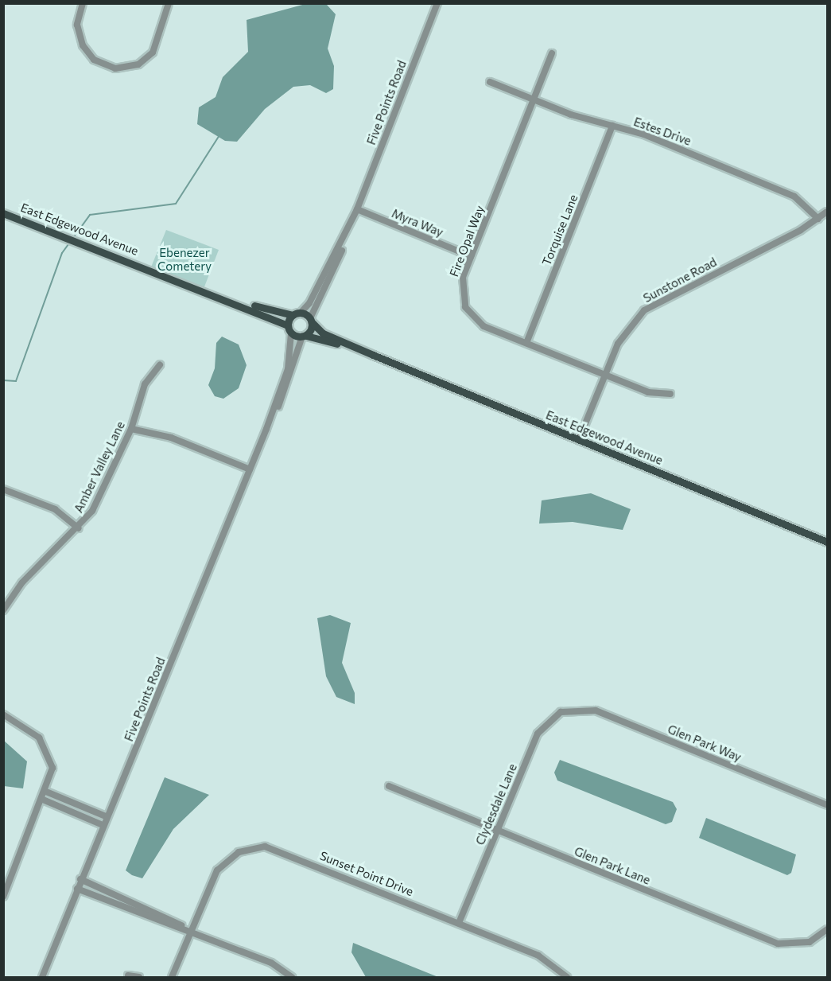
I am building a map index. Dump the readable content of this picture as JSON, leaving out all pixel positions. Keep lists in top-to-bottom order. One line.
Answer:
{"streets":{"main road":["East Edgewood Avenue"],"street":["Five Points Road","Estes Drive","Myra Way","Torquise Lane","Fire Opal Way","Sunstone Road","Amber Valley Lane","Glen Park Way","Clydesdale Lane","Glen Park Lane","Sunset Point Drive"]},"crossings":[["Five Points Road","Myra Way"],["Estes Drive","Torquise Lane"],["Estes Drive","Fire Opal Way"],["Estes Drive","Sunstone Road"],["Myra Way","Fire Opal Way"],["East Edgewood Avenue","Sunstone Road"],["Torquise Lane","Fire Opal Way"],["Fire Opal Way","Sunstone Road"],["Glen Park Way","Clydesdale Lane"],["Clydesdale Lane","Glen Park Lane"],["Clydesdale Lane","Sunset Point Drive"]],"parks":["Ebenezer Cometery"]}
